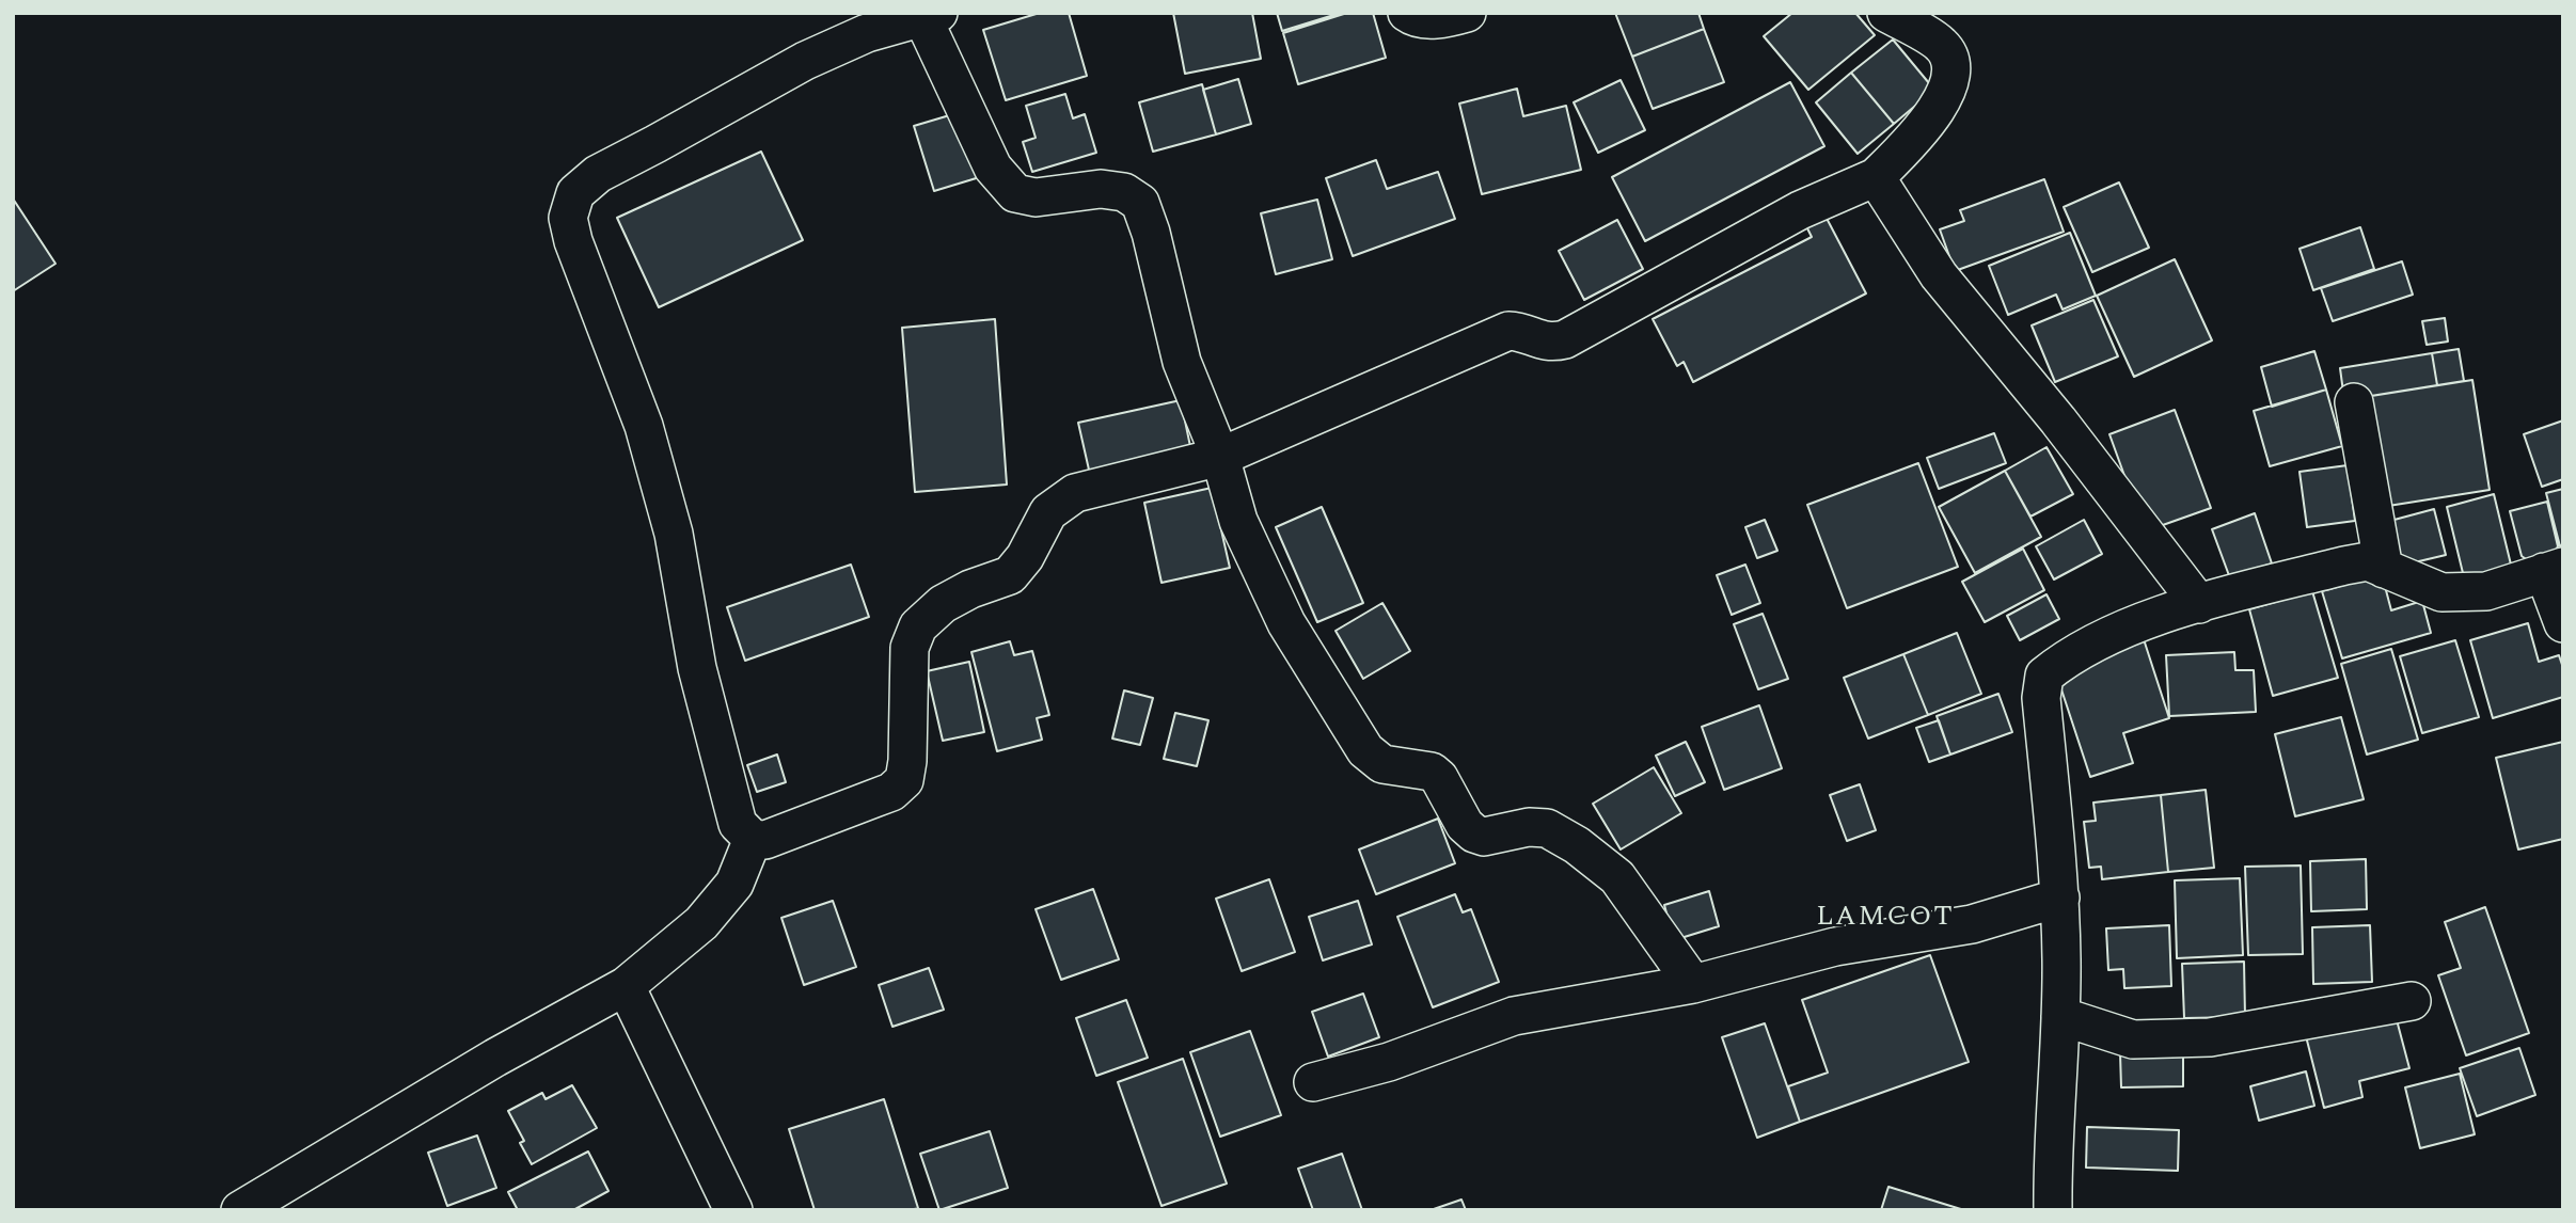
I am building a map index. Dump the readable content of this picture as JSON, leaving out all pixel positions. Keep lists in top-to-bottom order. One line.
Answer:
{"districts":["LAMCOT"]}
